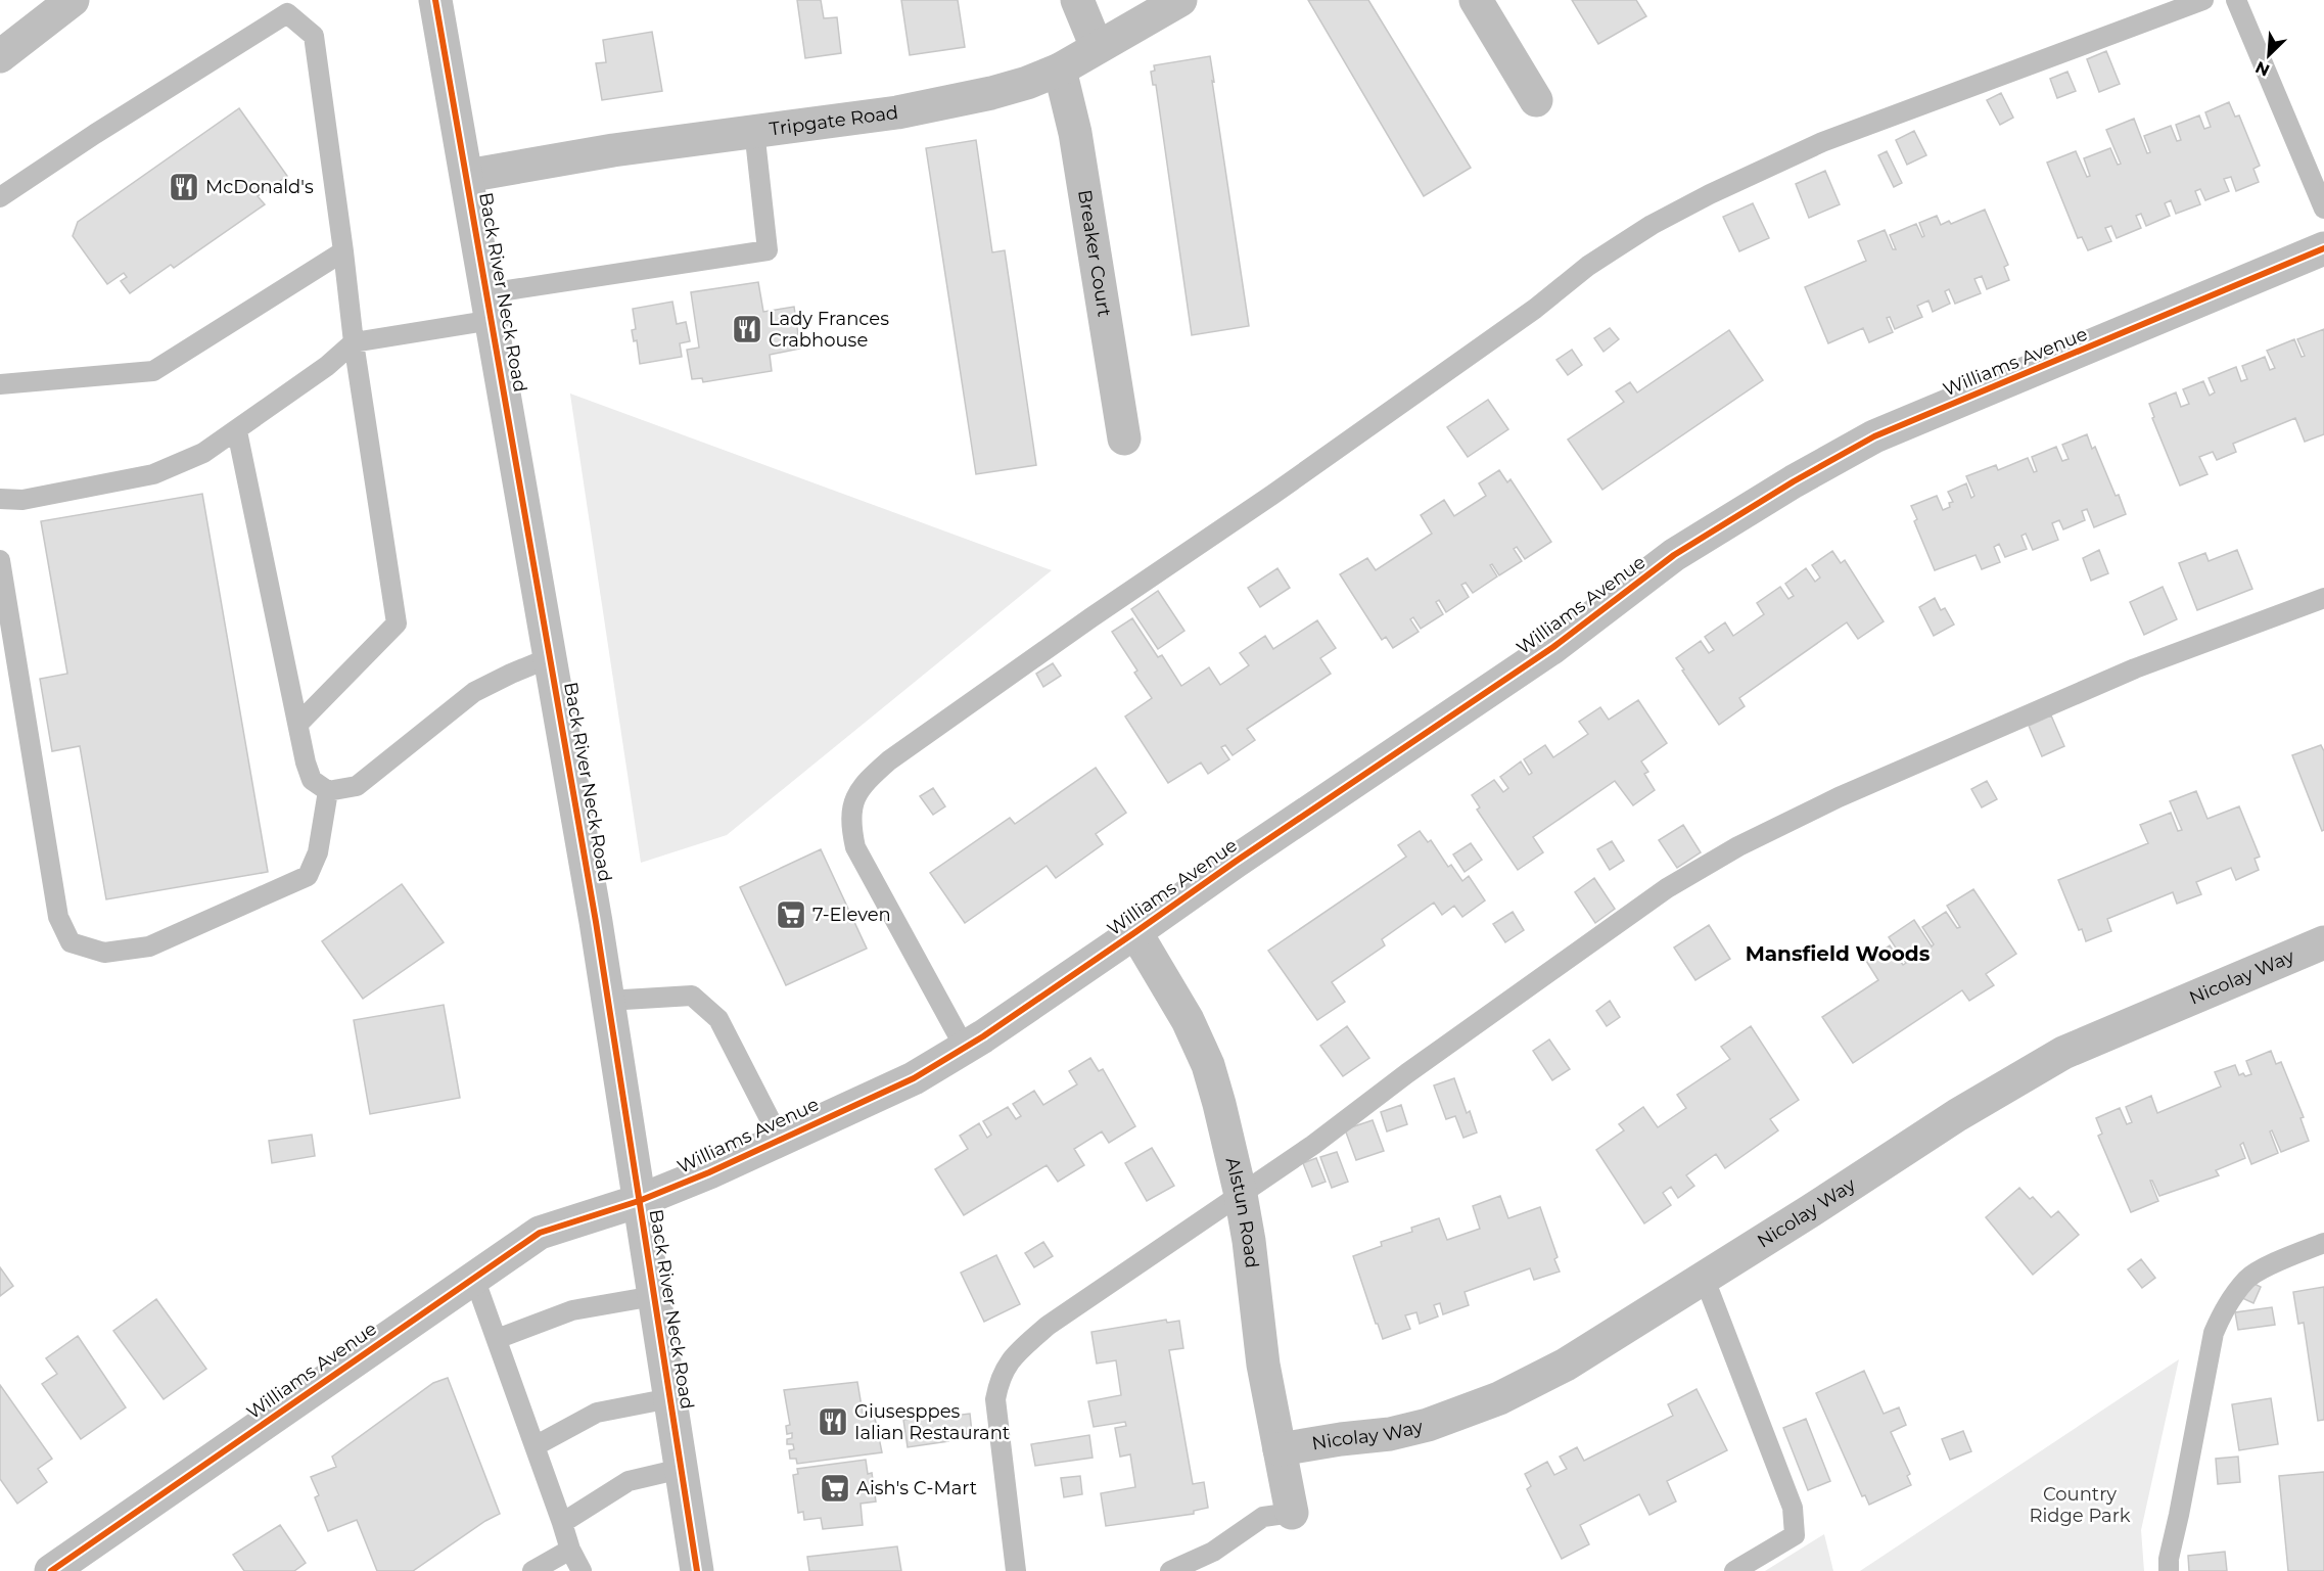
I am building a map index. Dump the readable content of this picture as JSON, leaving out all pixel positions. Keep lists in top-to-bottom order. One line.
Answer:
{"streets":{"street":["Tripgate Road","Breaker Court","Back River Neck Road","Williams Avenue","Nicolay Way","Alstun Road"]},"crossings":[["Tripgate Road","Breaker Court"],["Tripgate Road","Back River Neck Road"],["Back River Neck Road","Williams Avenue"],["Williams Avenue","Alstun Road"],["Nicolay Way","Alstun Road"]],"districts":["Mansfield Woods"],"parks":["Country Ridge Park"],"places":{"restaurant":["McDonald's","Lady Frances Crabhouse","Giusesppes Ialian Restaurant"],"supermarket":["7-Eleven","Aish's C-Mart"]},"north":"bottom left"}
